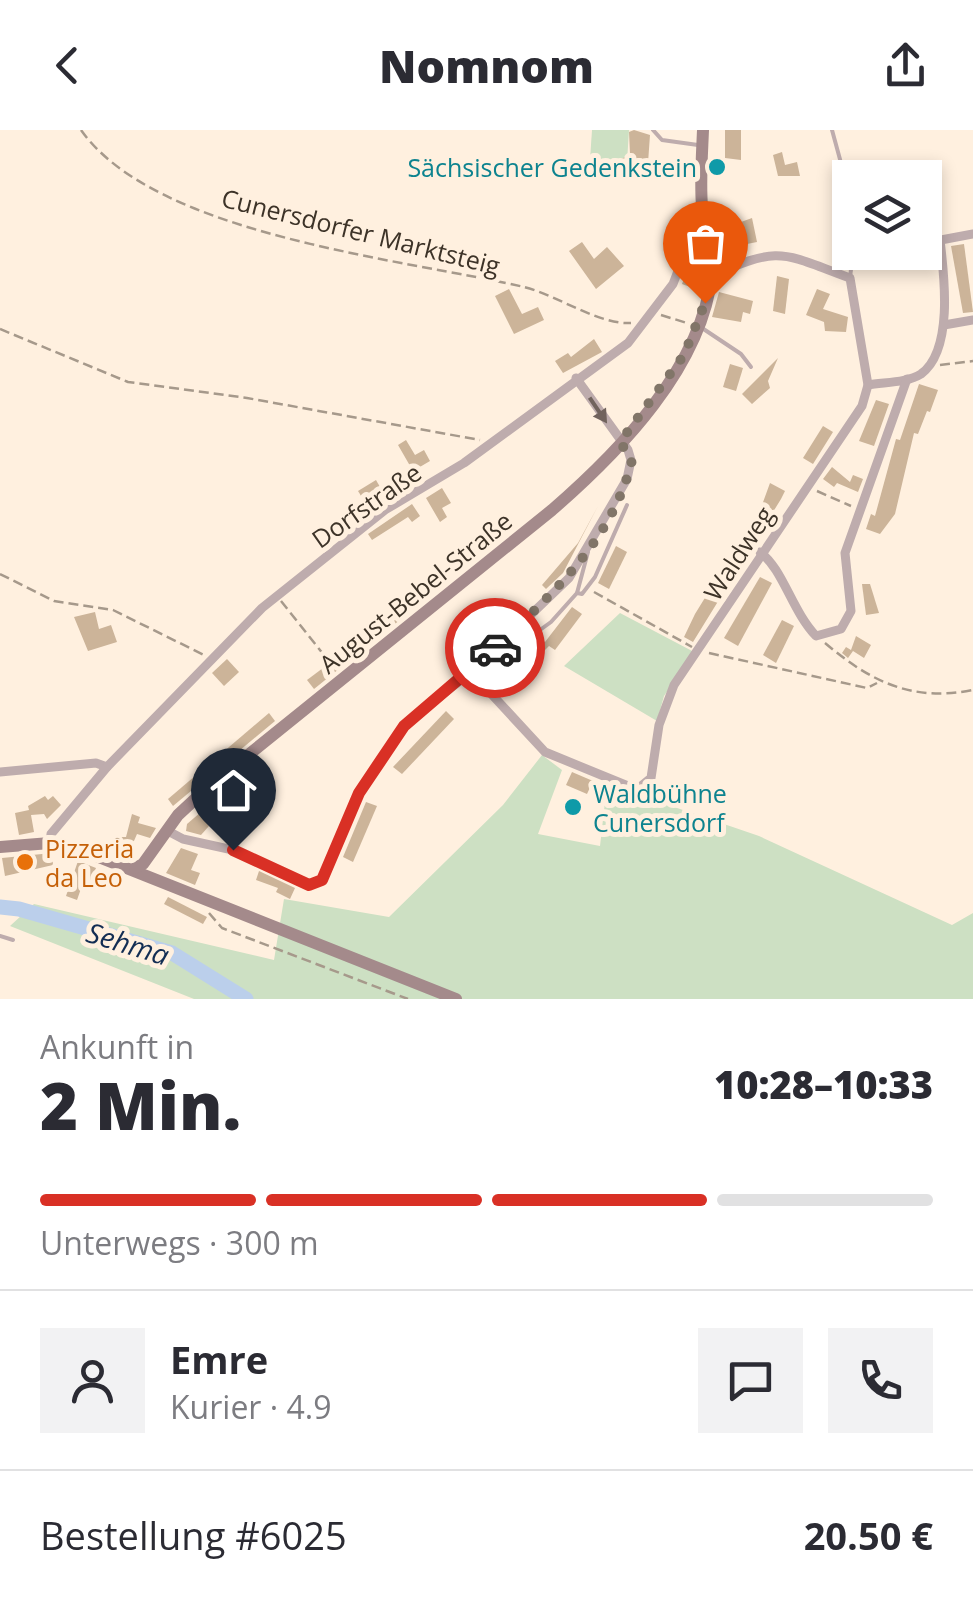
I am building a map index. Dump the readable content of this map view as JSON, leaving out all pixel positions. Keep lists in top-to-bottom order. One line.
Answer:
{"streets":{"main road":["August-Bebel-Straße"],"street":["Dorfstraße","Waldweg"],"path":["Cunersdorfer Marktsteig"]},"crossings":[["Cunersdorfer Marktsteig","Dorfstraße"],["Cunersdorfer Marktsteig","August-Bebel-Straße"],["Dorfstraße","August-Bebel-Straße"]],"water":["Sehma"],"places":["Sächsischer Gedenkstein","Waldbühne Cunersdorf","Pizzeria da Leo"],"page":{"header":"Nomnom","heading":["2 Min.","Ankunft in","10:28–10:33"],"panel":["Emre","Kurier · 4.9","Bestellung #6025","20.50 €"],"bar":"Unterwegs · 300 m"}}
